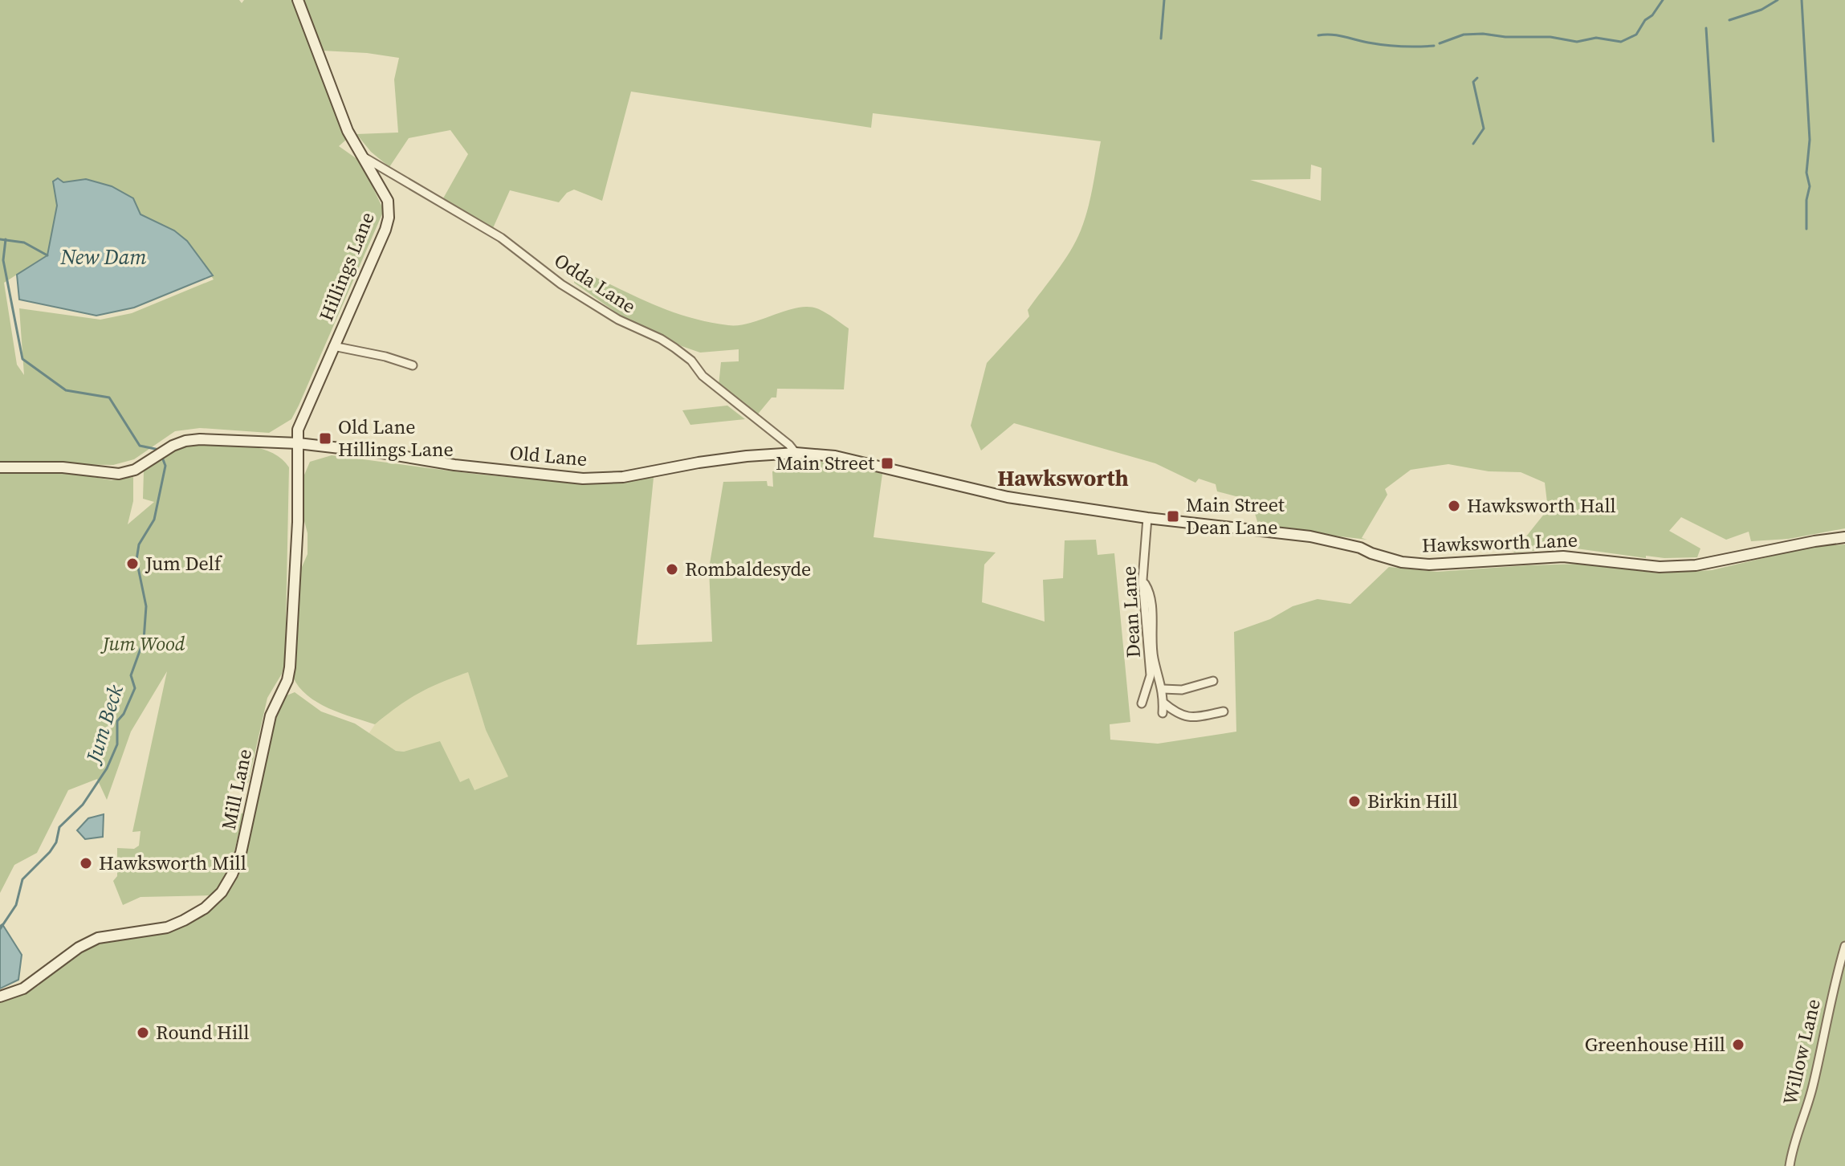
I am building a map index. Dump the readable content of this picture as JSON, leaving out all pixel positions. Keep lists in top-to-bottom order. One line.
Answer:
{"streets":{"street":["Hillings Lane","Odda Lane","Old Lane","Hawksworth Lane","Dean Lane","Mill Lane","Willow Lane"]},"crossings":[["Hillings Lane","Odda Lane"],["Hillings Lane","Old Lane"],["Hillings Lane","Mill Lane"],["Odda Lane","Old Lane"],["Old Lane","Mill Lane"],["Hawksworth Lane","Dean Lane"]],"districts":["Hawksworth"],"water":["New Dam","Jum Beck"],"parks":["Jum Wood"],"places":{"transit":["Old Lane Hillings Lane","Main Street","Main Street Dean Lane"],"other":["Hawksworth Hall","Jum Delf","Rombaldesyde","Birkin Hill","Hawksworth Mill","Round Hill","Greenhouse Hill"]}}
